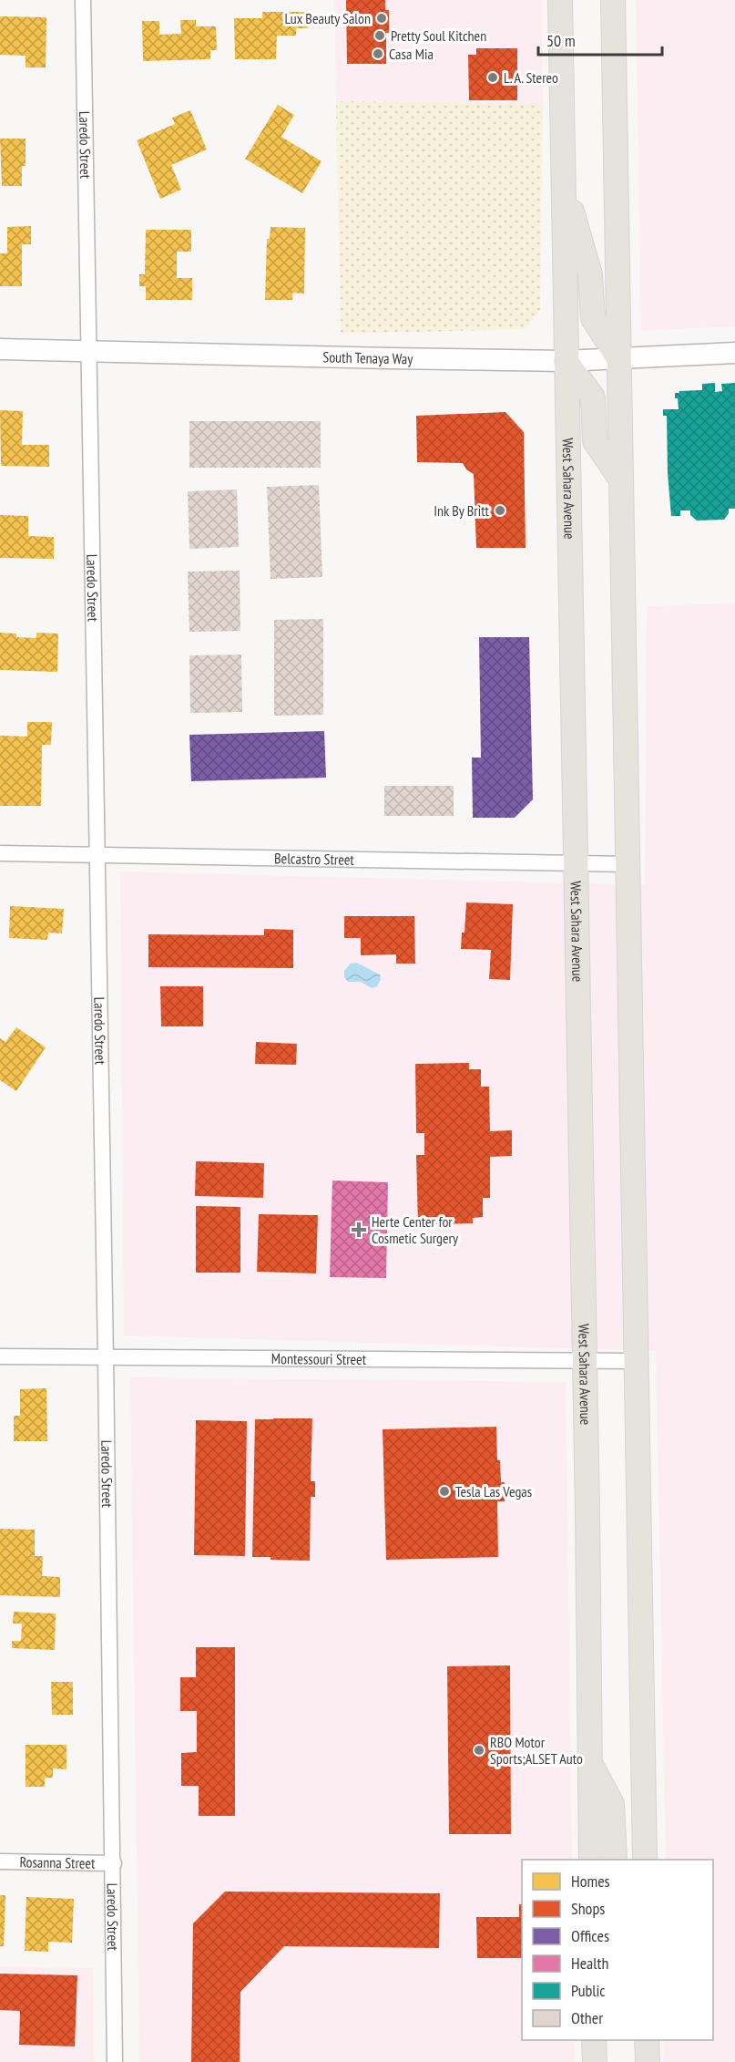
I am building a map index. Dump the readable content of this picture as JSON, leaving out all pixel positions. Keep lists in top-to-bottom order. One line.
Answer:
{"streets":{"main road":["West Sahara Avenue"],"street":["Laredo Street","South Tenaya Way","Belcastro Street","Montessouri Street","Rosanna Street"]},"crossings":[["Laredo Street","South Tenaya Way"],["Laredo Street","Belcastro Street"],["Laredo Street","Montessouri Street"],["Laredo Street","Rosanna Street"],["South Tenaya Way","West Sahara Avenue"],["West Sahara Avenue","Belcastro Street"],["West Sahara Avenue","Montessouri Street"]],"places":{"other":["Lux Beauty Salon","Pretty Soul Kitchen","Casa Mia","L. A. Stereo","Ink By Britt","Tesla Las Vegas","RBO Motor Sports;ALSET Auto"],"health":["Herte Center for Cosmetic Surgery"]},"legend":["Homes","Shops","Offices","Health","Public","Other"],"scale_bar":"50 m"}
